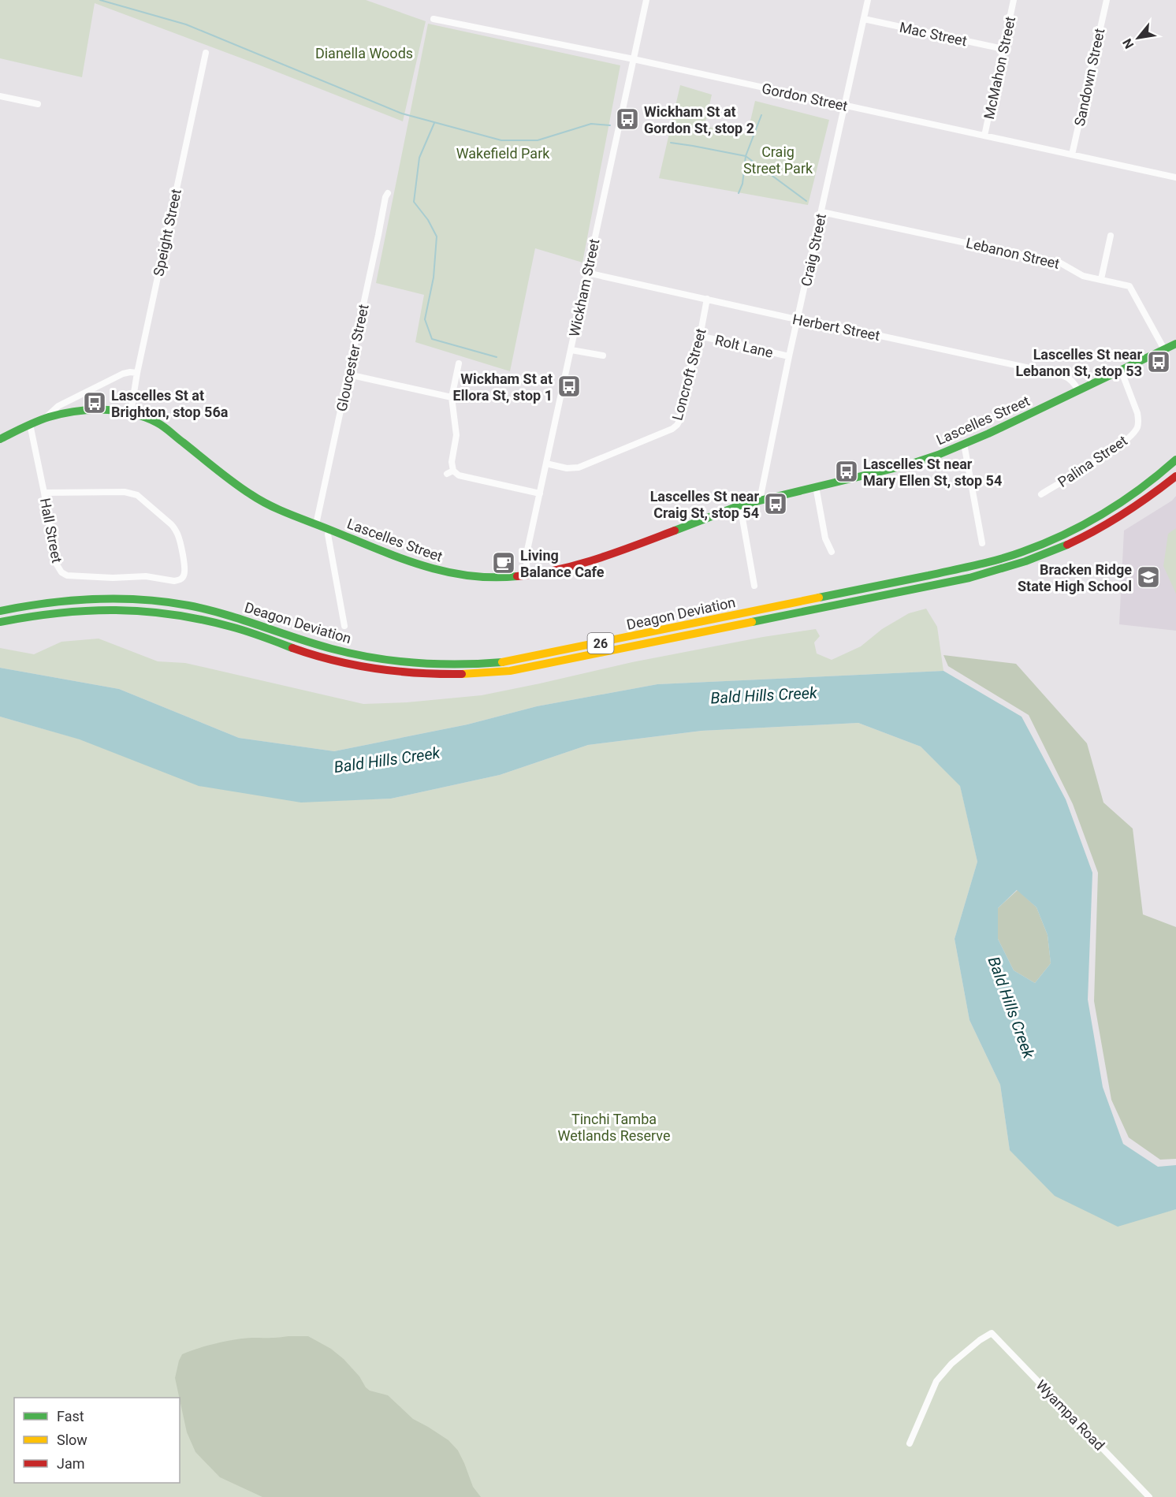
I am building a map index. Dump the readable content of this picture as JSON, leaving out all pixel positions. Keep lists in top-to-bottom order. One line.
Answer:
{"streets":{"main road":["Lascelles Street","Deagon Deviation","26"],"street":["Mac Street","McMahon Street","Sandown Street","Gordon Street","Speight Street","Craig Street","Lebanon Street","Wickham Street","Herbert Street","Rolt Lane","Gloucester Street","Loncroft Street","Palina Street","Hall Street","Wyampa Road"]},"crossings":[["Mac Street","McMahon Street"],["Mac Street","Craig Street"],["McMahon Street","Gordon Street"],["Sandown Street","Gordon Street"],["Gordon Street","Craig Street"],["Gordon Street","Wickham Street"],["Speight Street","Lascelles Street"],["Craig Street","Lebanon Street"],["Craig Street","Herbert Street"],["Craig Street","Rolt Lane"],["Craig Street","Lascelles Street"],["Lebanon Street","Lascelles Street"],["Wickham Street","Herbert Street"],["Wickham Street","Loncroft Street"],["Wickham Street","Lascelles Street"],["Herbert Street","Loncroft Street"],["Herbert Street","Lascelles Street"],["Rolt Lane","Loncroft Street"],["Gloucester Street","Lascelles Street"],["Lascelles Street","Palina Street"],["Lascelles Street","Hall Street"]],"water":["Bald Hills Creek"],"parks":["Dianella Woods","Craig Street Park","Wakefield Park","Tinchi Tamba Wetlands Reserve"],"places":{"bus stop":["Wickham St at Gordon St, stop 2","Lascelles St near Lebanon St, stop 53","Wickham St at Ellora St, stop 1","Lascelles St at Brighton, stop 56a","Lascelles St near Mary Ellen St, stop 54","Lascelles St near Craig St, stop 54"],"cafe":["Living Balance Cafe"],"school or university":["Bracken Ridge State High School"]},"legend":["Fast","Slow","Jam"],"north":"bottom left"}
